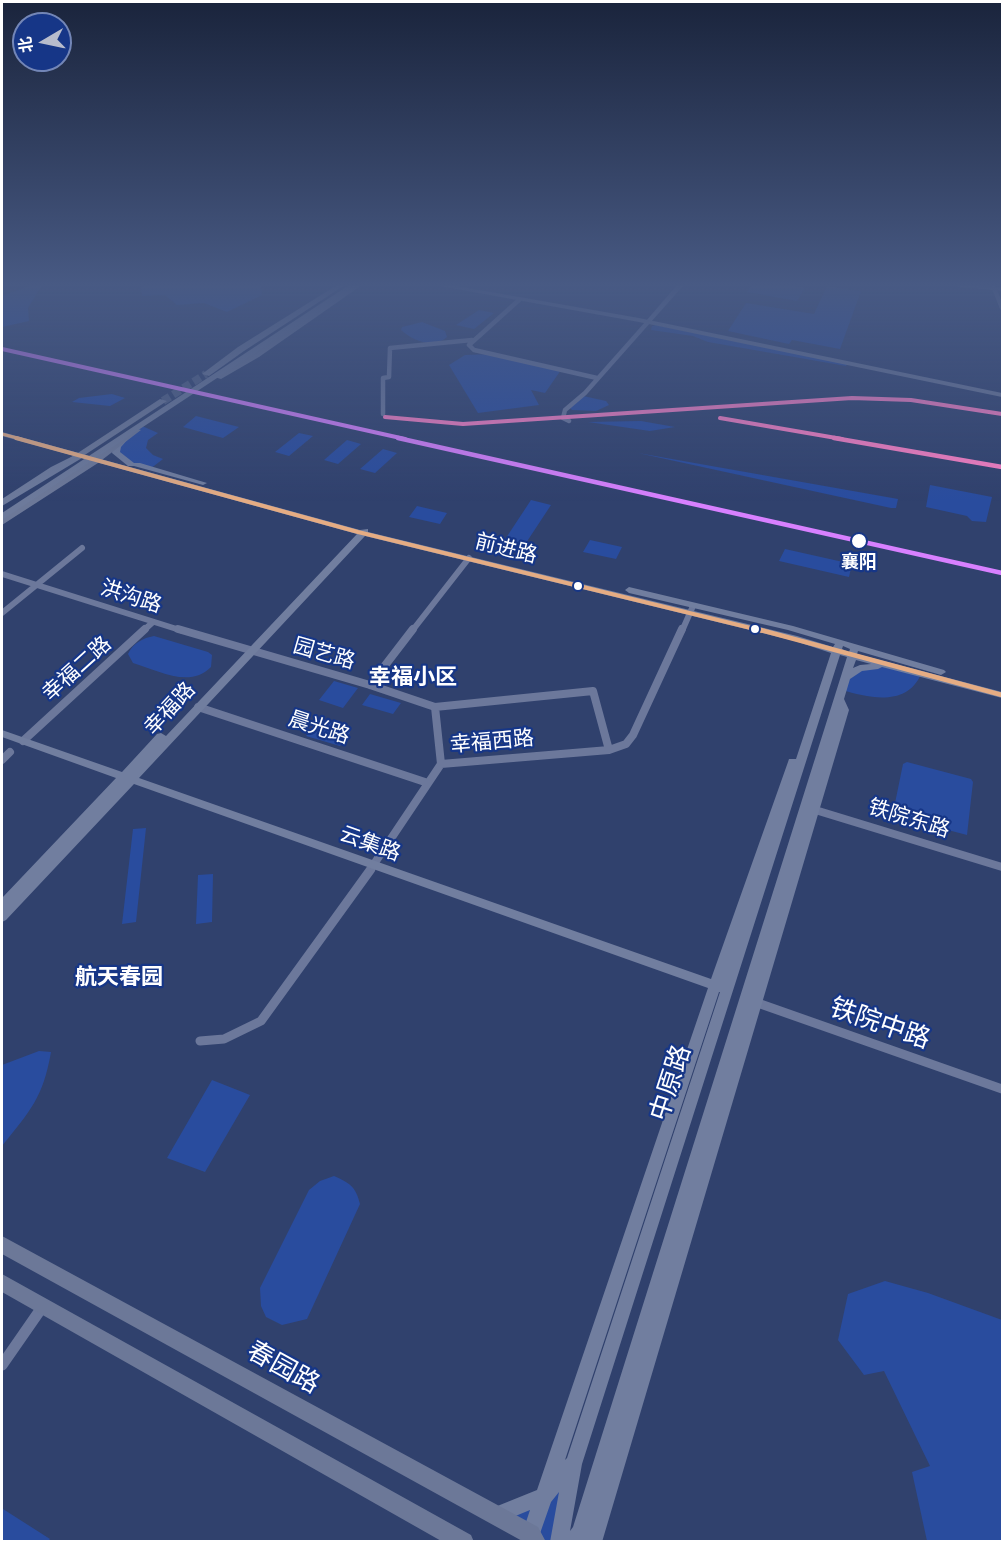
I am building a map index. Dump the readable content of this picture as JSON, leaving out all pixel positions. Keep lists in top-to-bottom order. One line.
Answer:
{"streets":{"main road":["春园路"],"street":["前进路","洪沟路","园艺路","幸福二路","幸福路","晨光路","幸福西路","铁院东路","云集路","铁院中路","中原路"]},"crossings":[["前进路","幸福路"],["前进路","幸福西路"],["洪沟路","园艺路"],["洪沟路","幸福二路"],["洪沟路","幸福路"],["园艺路","幸福路"],["幸福二路","云集路"],["幸福路","晨光路"],["幸福路","云集路"],["晨光路","幸福西路"],["幸福西路","云集路"],["云集路","中原路"],["铁院中路","中原路"]],"districts":["幸福小区","航天春园"],"places":["襄阳"],"north":"left"}
